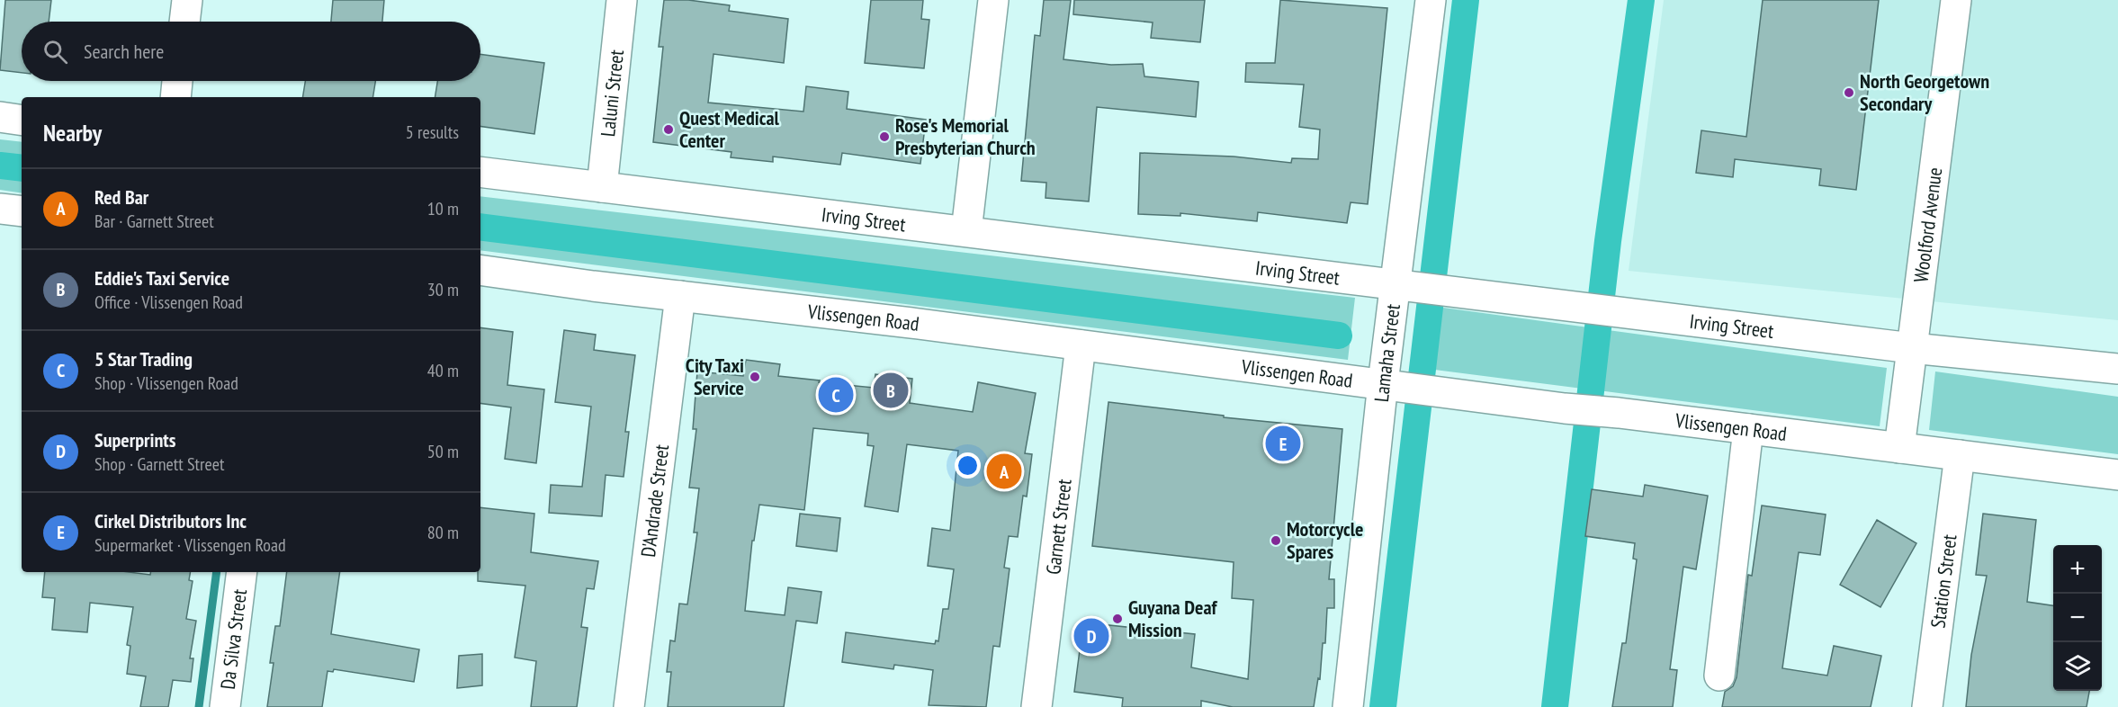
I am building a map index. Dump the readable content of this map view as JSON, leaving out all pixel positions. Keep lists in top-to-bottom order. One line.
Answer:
{"streets":{"main road":["Laluni Street","Irving Street","Woolford Avenue","Vlissengen Road","Lamaha Street","D'Andrade Street","Garnett Street","Station Street","Da Silva Street"]},"crossings":[["Laluni Street","Irving Street"],["Irving Street","Woolford Avenue"],["Irving Street","Lamaha Street"],["Woolford Avenue","Vlissengen Road"],["Vlissengen Road","Lamaha Street"],["Vlissengen Road","D'Andrade Street"],["Vlissengen Road","Garnett Street"],["Vlissengen Road","Station Street"]],"places":["North Georgetown Secondary","Quest Medical Center","Rose's Memorial Presbyterian Church","City Taxi Service","Motorcycle Spares","Guyana Deaf Mission"],"page":{"search":"Search here","heading":["Nearby","5 results"],"list":[{"mark":"A","name":"Red Bar","note":"Bar · Garnett Street","value":"10 m"},{"mark":"B","name":"Eddie's Taxi Service","note":"Office · Vlissengen Road","value":"30 m"},{"mark":"C","name":"5 Star Trading","note":"Shop · Vlissengen Road","value":"40 m"},{"mark":"D","name":"Superprints","note":"Shop · Garnett Street","value":"50 m"},{"mark":"E","name":"Cirkel Distributors Inc","note":"Supermarket · Vlissengen Road","value":"80 m"}],"pins":["B","C","E","A","D"],"map_buttons":["+","−"]}}
